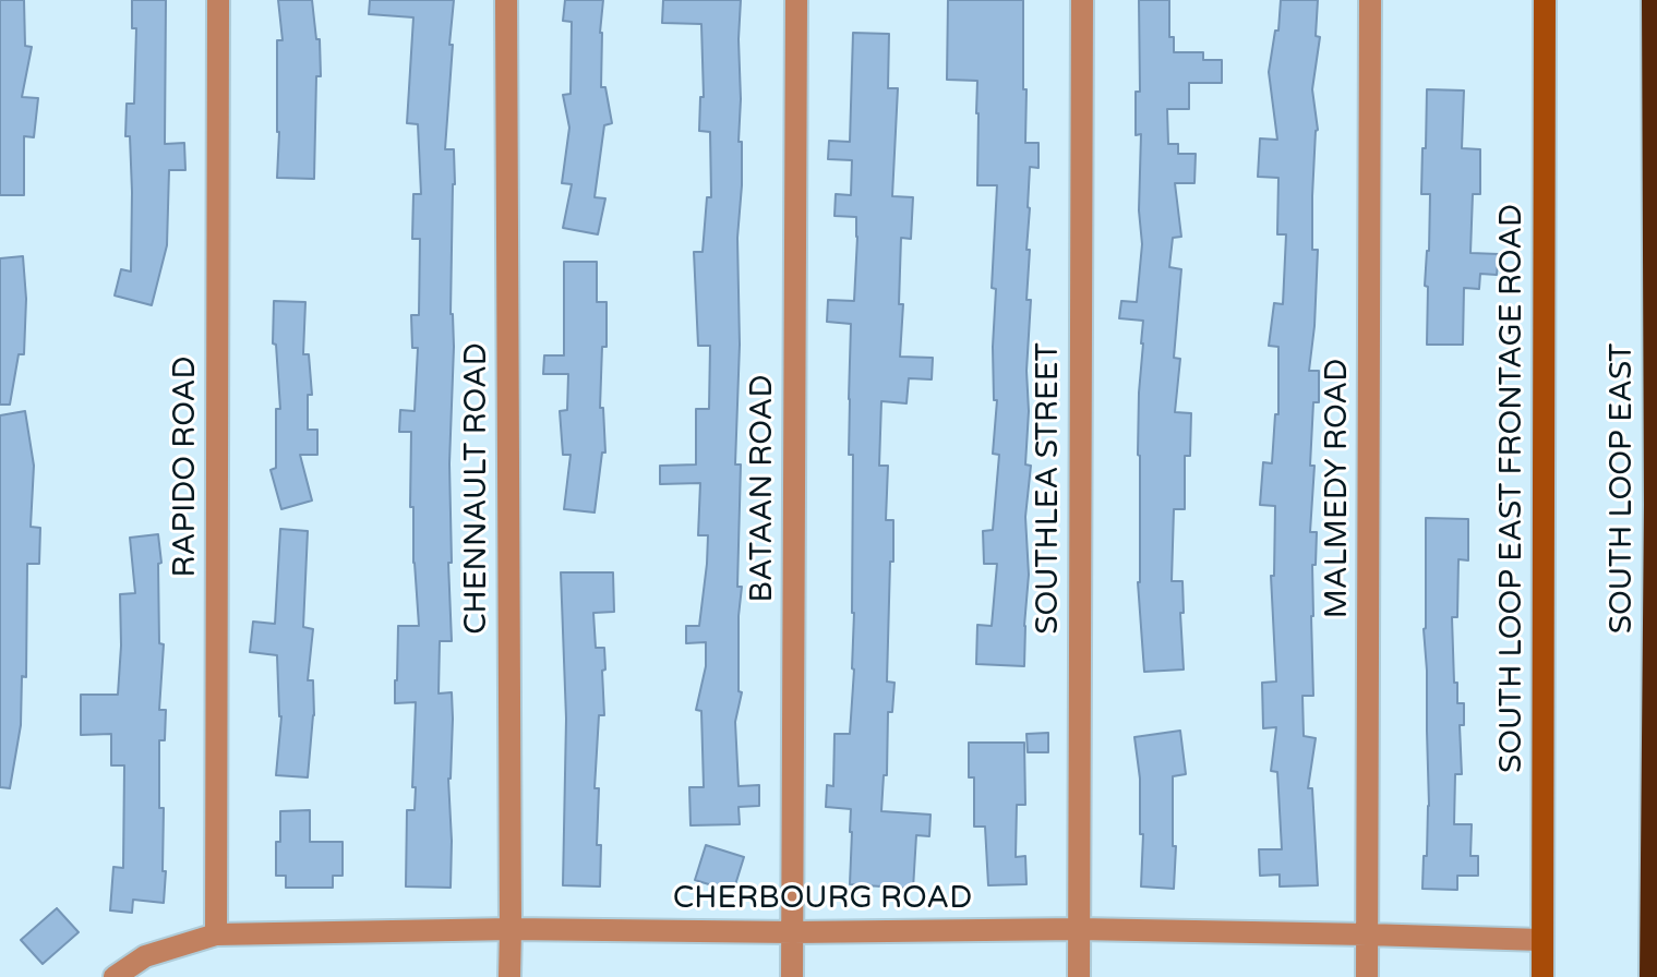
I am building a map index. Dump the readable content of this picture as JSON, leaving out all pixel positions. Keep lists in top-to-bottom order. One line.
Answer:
{"streets":{"highway":["SOUTH LOOP EAST"],"main road":["SOUTH LOOP EAST FRONTAGE ROAD"],"street":["RAPIDO ROAD","CHENNAULT ROAD","BATAAN ROAD","SOUTHLEA STREET","MALMEDY ROAD","CHERBOURG ROAD"]},"crossings":[["RAPIDO ROAD","CHERBOURG ROAD"],["CHENNAULT ROAD","CHERBOURG ROAD"],["BATAAN ROAD","CHERBOURG ROAD"],["SOUTHLEA STREET","CHERBOURG ROAD"],["MALMEDY ROAD","CHERBOURG ROAD"],["SOUTH LOOP EAST FRONTAGE ROAD","CHERBOURG ROAD"]]}
